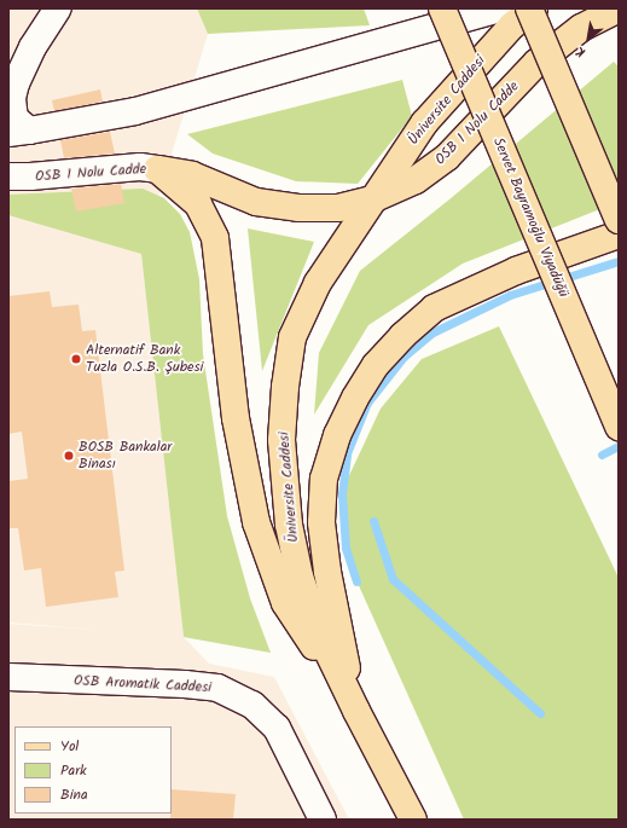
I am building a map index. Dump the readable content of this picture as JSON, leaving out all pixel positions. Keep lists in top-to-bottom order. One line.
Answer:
{"streets":{"main road":["Üniversite Caddesi","OSB 1 Nolu Cadde","Servet Bayramoğlu Viyadüğü"],"street":["OSB Aromatik Caddesi"]},"crossings":[["Üniversite Caddesi","OSB 1 Nolu Cadde"]],"places":["Alternatif Bank Tuzla O.S.B. Şubesi","BOSB Bankalar Binası"],"legend":["Yol","Park","Bina"],"north":"bottom left"}
